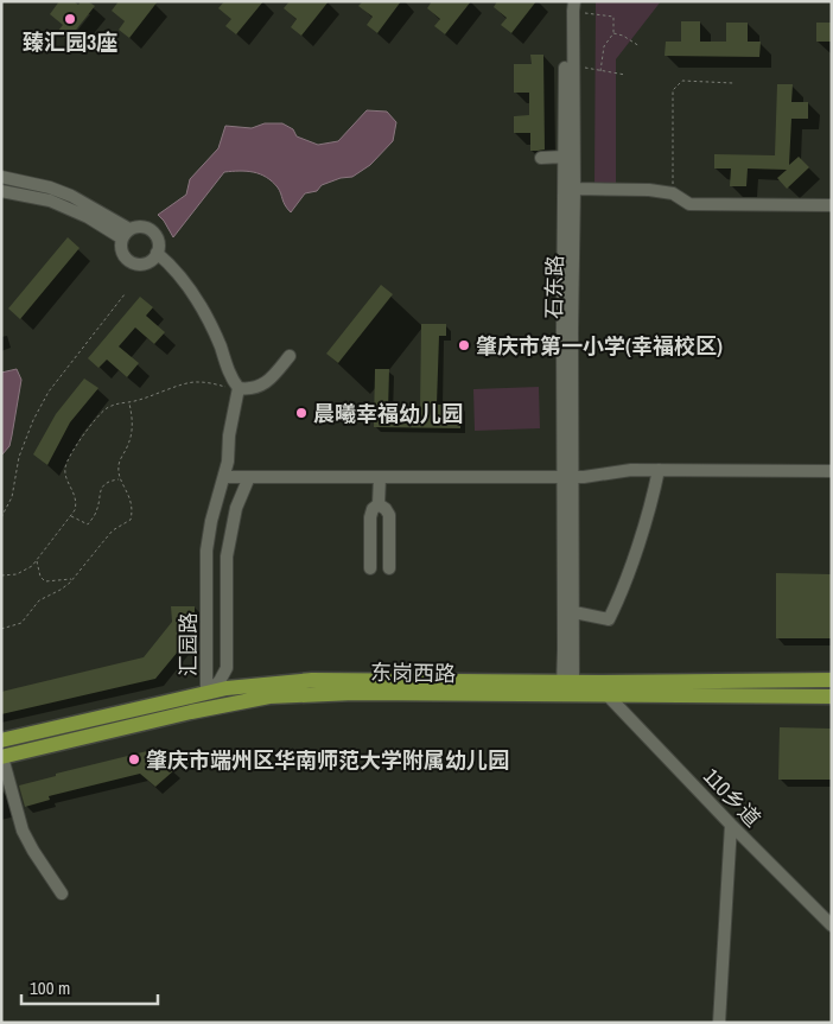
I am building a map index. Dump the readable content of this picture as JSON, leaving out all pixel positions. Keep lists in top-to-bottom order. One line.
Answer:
{"streets":{"main road":["东岗西路"],"street":["石东路","汇园路","110乡道"]},"crossings":[["石东路","东岗西路"],["汇园路","东岗西路"],["东岗西路","110乡道"]],"places":["臻汇园3座","肇庆市第一小学(幸福校区)","晨曦幸福幼儿园","肇庆市端州区华南师范大学附属幼儿园"],"scale_bar":"100 m"}
